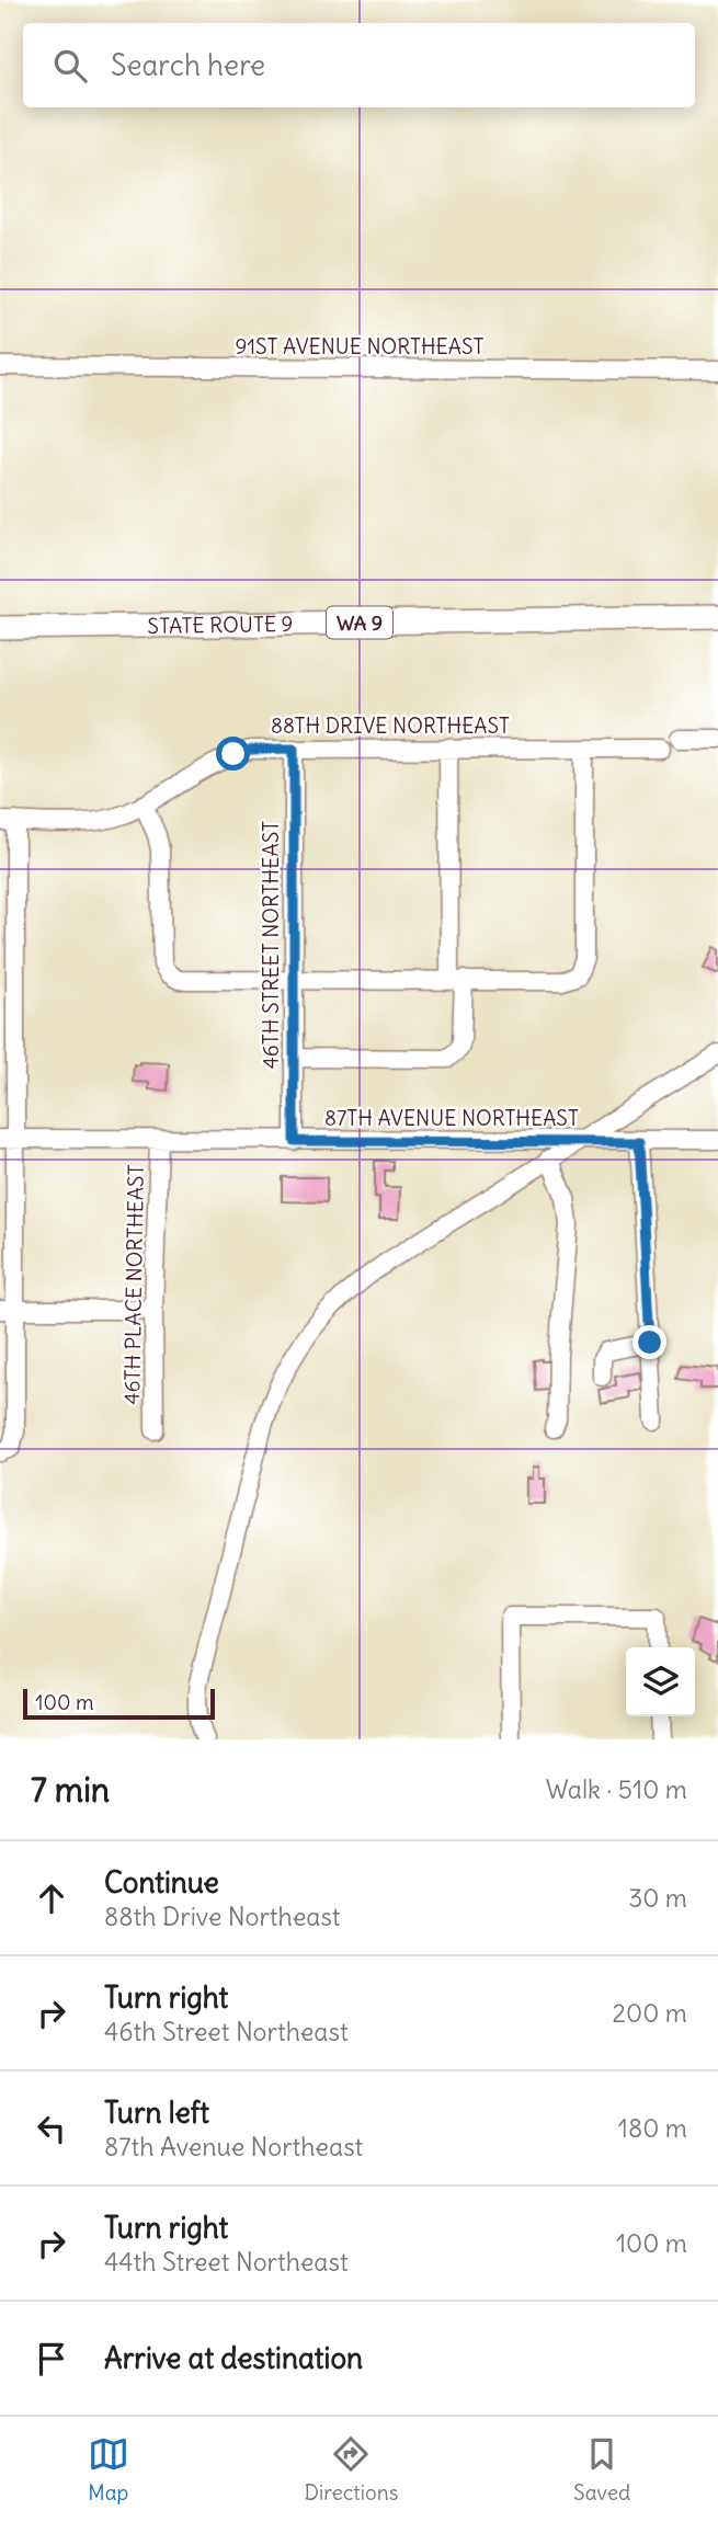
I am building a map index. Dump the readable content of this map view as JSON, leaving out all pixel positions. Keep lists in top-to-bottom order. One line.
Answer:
{"streets":{"main road":["WA 9","STATE ROUTE 9"],"street":["91ST AVENUE NORTHEAST","88TH DRIVE NORTHEAST","46TH STREET NORTHEAST","87TH AVENUE NORTHEAST","46TH PLACE NORTHEAST"]},"crossings":[["88TH DRIVE NORTHEAST","46TH STREET NORTHEAST"],["46TH STREET NORTHEAST","87TH AVENUE NORTHEAST"],["87TH AVENUE NORTHEAST","46TH PLACE NORTHEAST"]],"scale_bar":"100 m","page":{"search":"Search here","scale":"100 m","heading":["7 min","Walk · 510 m"],"list":[["Continue","88th Drive Northeast","30 m"],["Turn right","46th Street Northeast","200 m"],["Turn left","87th Avenue Northeast","180 m"],["Turn right","44th Street Northeast","100 m"],"Arrive at destination"],"nav":["Map","Directions","Saved"]}}
